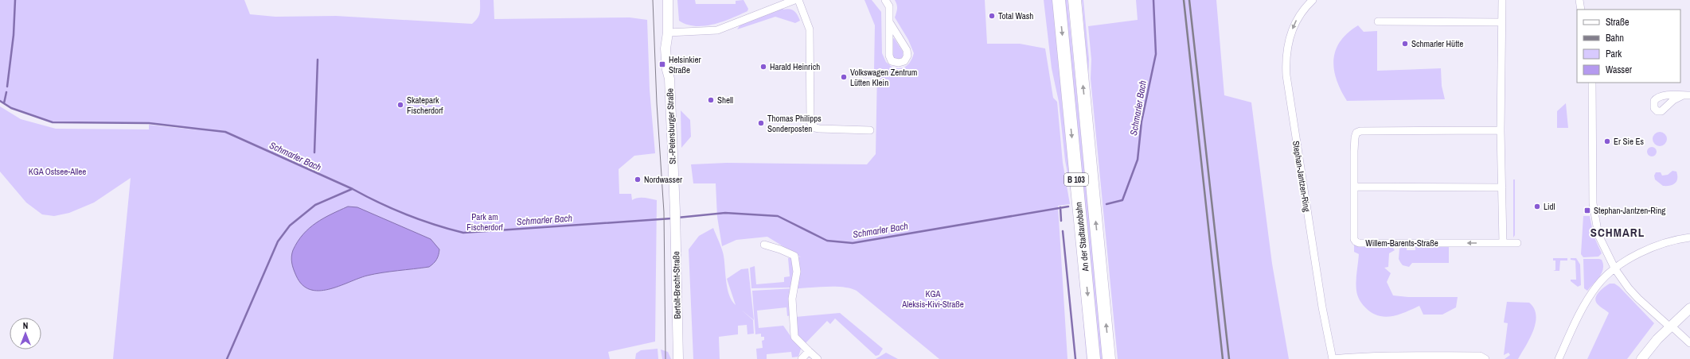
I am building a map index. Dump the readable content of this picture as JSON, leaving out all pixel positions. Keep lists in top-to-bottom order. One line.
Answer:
{"streets":{"highway":["B 103","An der Stadtautobahn"],"main road":["St.-Petersburger Straße","Bertolt-Brecht-Straße"],"street":["Stephan-Jantzen-Ring","Willem-Barents-Straße"]},"crossings":[["St.-Petersburger Straße","Bertolt-Brecht-Straße"]],"one_way":["Stephan-Jantzen-Ring"],"districts":["SCHMARL"],"water":["Schmarler Bach"],"parks":["KGA Ostsee-Allee","Park am Fischerdorf","KGA Aleksis-Kivi-Straße"],"places":{"other":["Total Wash","Schmarler Hütte","Harald Heinrich","Volkswagen Zentrum Lütten Klein","Shell","Skatepark Fischerdorf","Thomas Philipps Sonderposten","Er Sie Es","Nordwasser","Lidl"],"transit":["Helsinkier Straße","Stephan-Jantzen-Ring"]},"legend":["Straße","Bahn","Park","Wasser"],"north":"top"}
